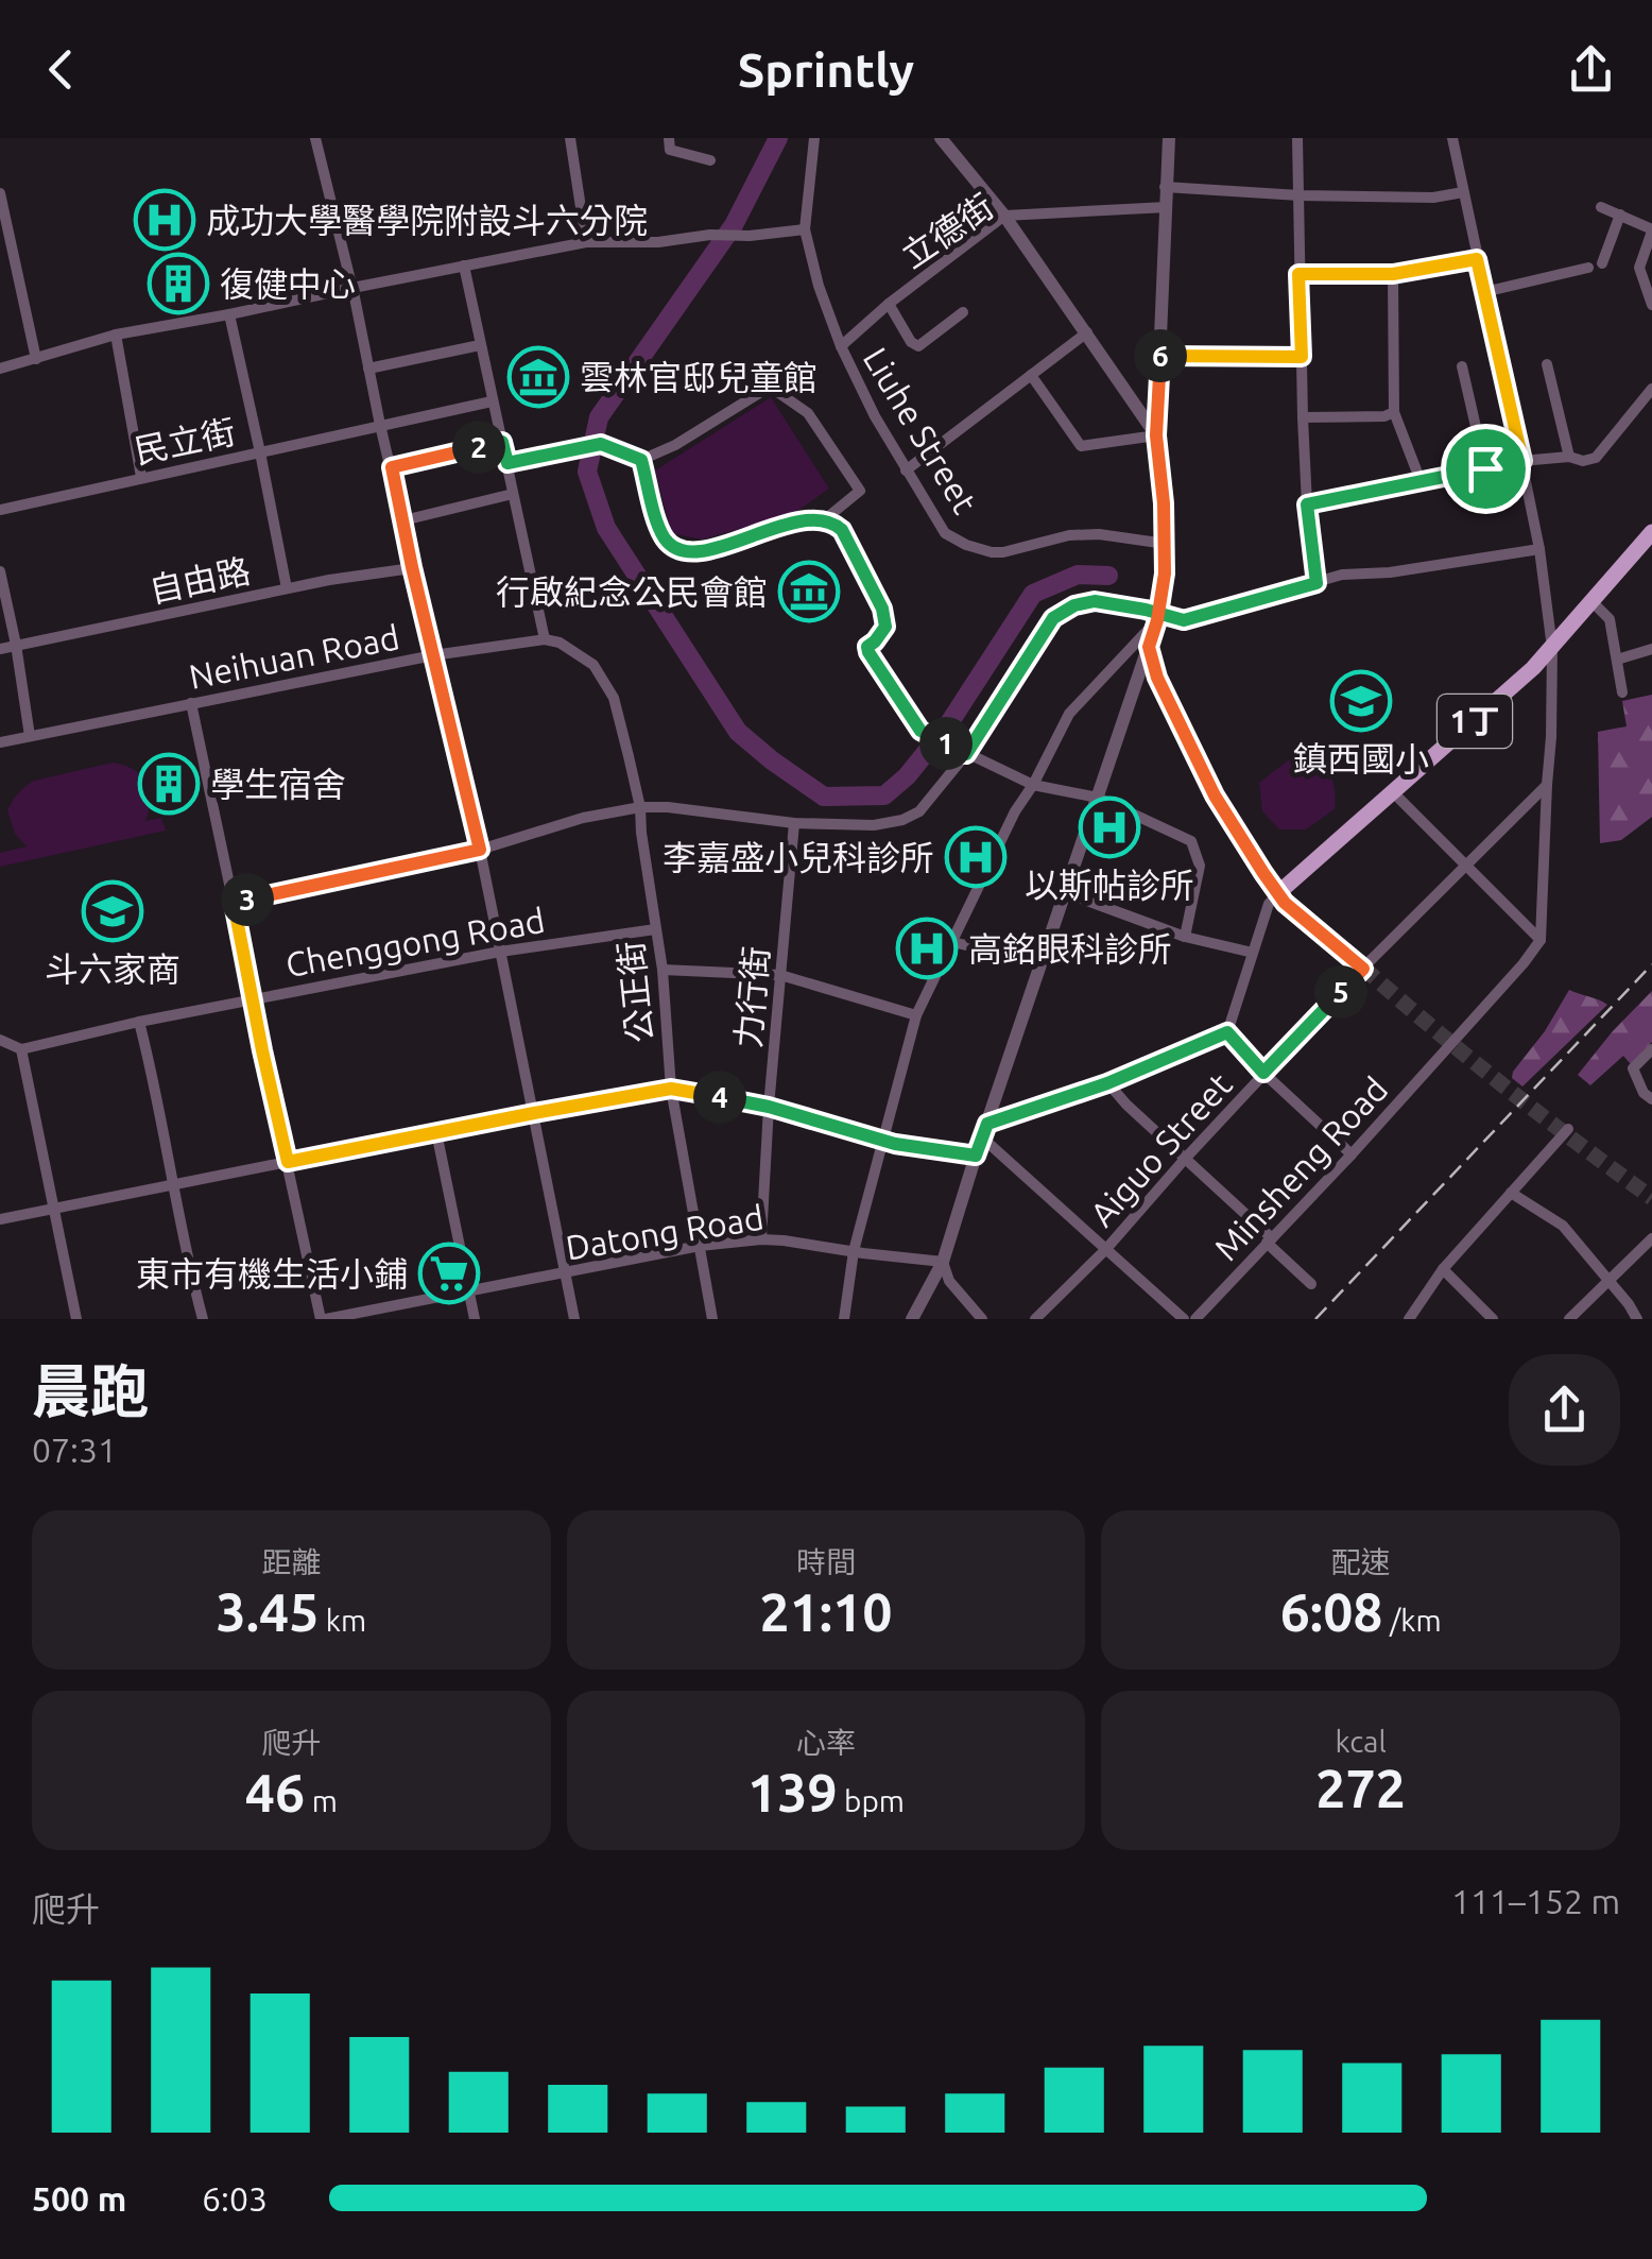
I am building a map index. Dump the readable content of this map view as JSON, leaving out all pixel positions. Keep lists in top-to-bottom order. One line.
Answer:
{"streets":{"main road":["1丁"],"street":["立德街","Liuhe Street","民立街","自由路","Neihuan Road","Chenggong Road","公正街","力行街","Aiguo Street","Minsheng Road","Datong Road"]},"crossings":[["立德街","Liuhe Street"],["Neihuan Road","公正街"],["Chenggong Road","公正街"],["公正街","Datong Road"],["力行街","Datong Road"]],"places":{"hospital":["成功大學醫學院附設斗六分院","以斯帖診所","李嘉盛小兒科診所","高銘眼科診所"],"building":["復健中心","學生宿舍"],"museum":["雲林官邸兒童館","行啟紀念公民會館"],"school or university":["鎮西國小","斗六家商"],"supermarket":["東市有機生活小鋪"]},"page":{"header":"Sprintly","pins":["6","2","1","3","5","4"],"heading":["晨跑","07:31"],"stats":[["距離","3.45 km"],["時間","21:10"],["配速","6:08 /km"],["爬升","46 m"],["心率","139 bpm"],["kcal","272"]],"chart":["爬升","111–152 m"],"list":[{"name":"500 m","note":"6:03"}]}}
